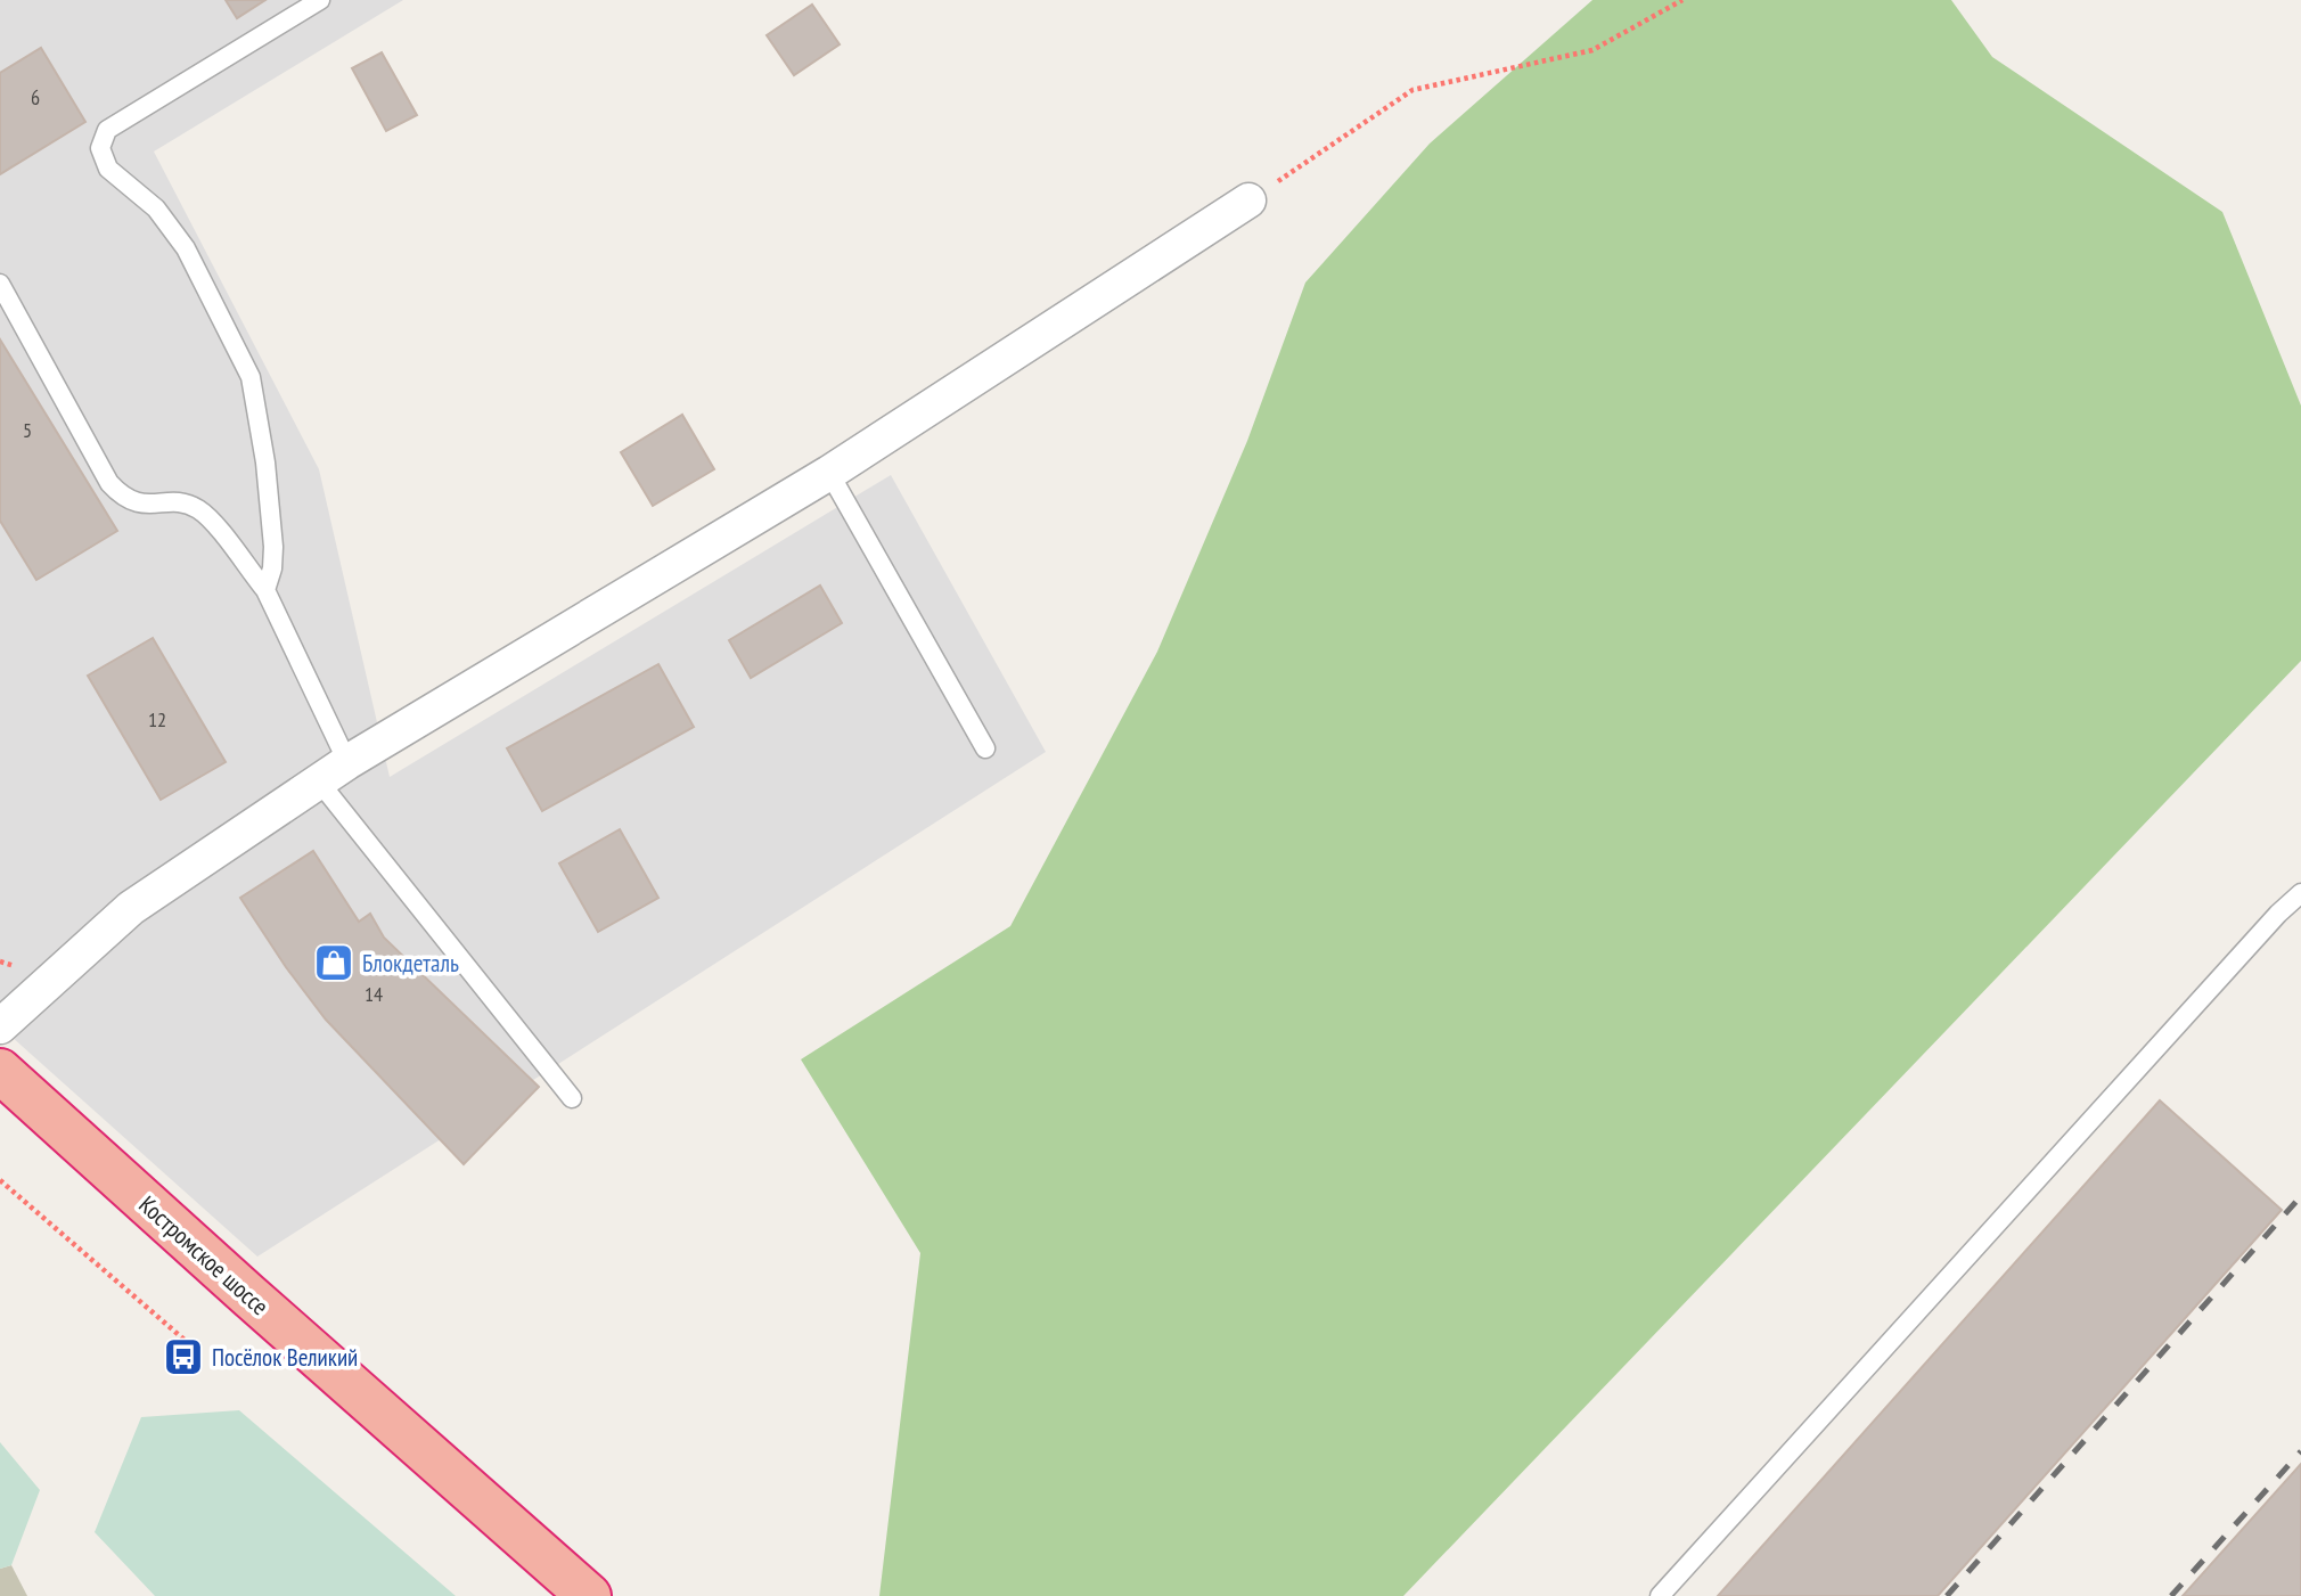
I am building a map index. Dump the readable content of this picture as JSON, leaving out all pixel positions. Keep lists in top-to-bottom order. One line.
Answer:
{"streets":{"highway":["Костромское шоссе"]},"places":{"shop":["Блокдеталь"],"bus stop":["Посёлок Великий"]},"house_numbers":["6","5","12","14"]}
